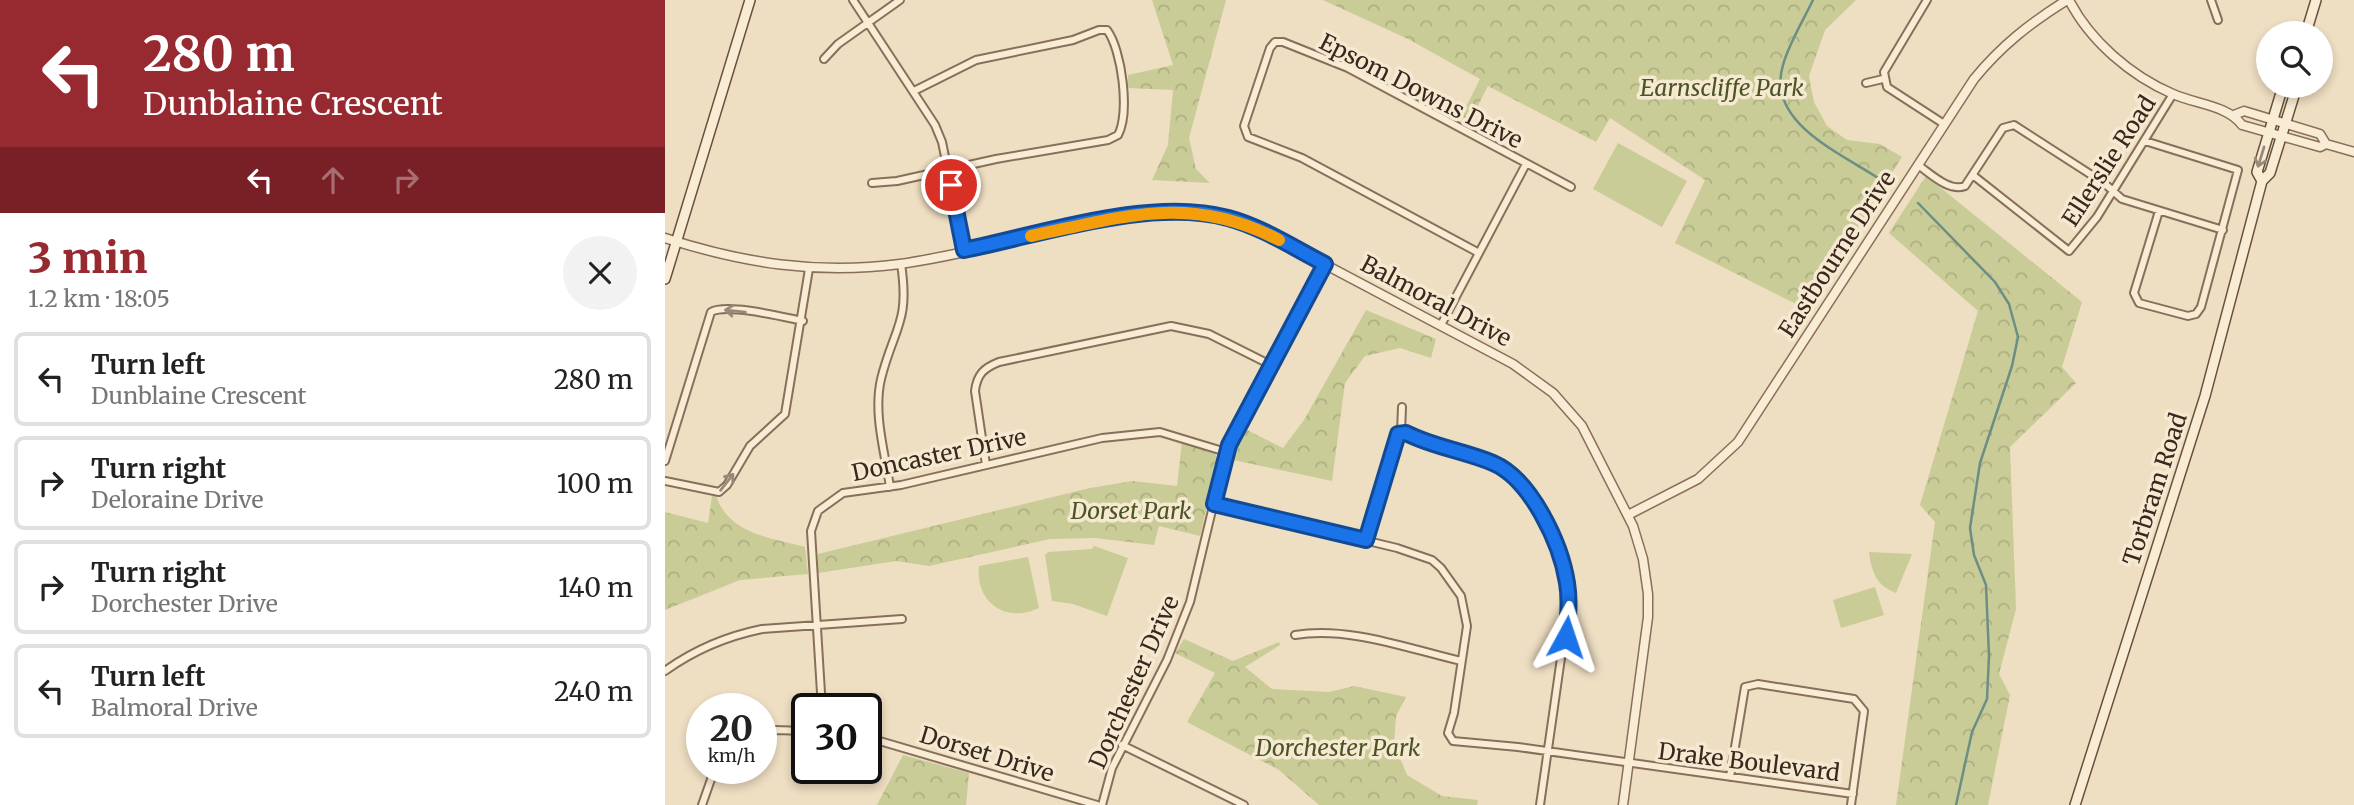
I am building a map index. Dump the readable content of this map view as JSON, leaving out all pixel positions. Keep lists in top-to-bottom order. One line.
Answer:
{"streets":{"main road":["Torbram Road"],"street":["Epsom Downs Drive","Ellerslie Road","Eastbourne Drive","Balmoral Drive","Doncaster Drive","Dorchester Drive","Dorset Drive","Drake Boulevard"]},"crossings":[["Eastbourne Drive","Balmoral Drive"],["Balmoral Drive","Dorchester Drive"],["Balmoral Drive","Drake Boulevard"],["Doncaster Drive","Dorchester Drive"],["Dorchester Drive","Dorset Drive"]],"parks":["Earnscliffe Park","Dorset Park","Dorchester Park"],"page":{"turn":["280 m","Dunblaine Crescent"],"heading":["3 min","1.2 km · 18:05"],"list":[{"name":"Turn left","note":"Dunblaine Crescent","value":"280 m"},{"name":"Turn right","note":"Deloraine Drive","value":"100 m"},{"name":"Turn right","note":"Dorchester Drive","value":"140 m"},{"name":"Turn left","note":"Balmoral Drive","value":"240 m"}],"speed":"20 km/h","limit":"30"}}
